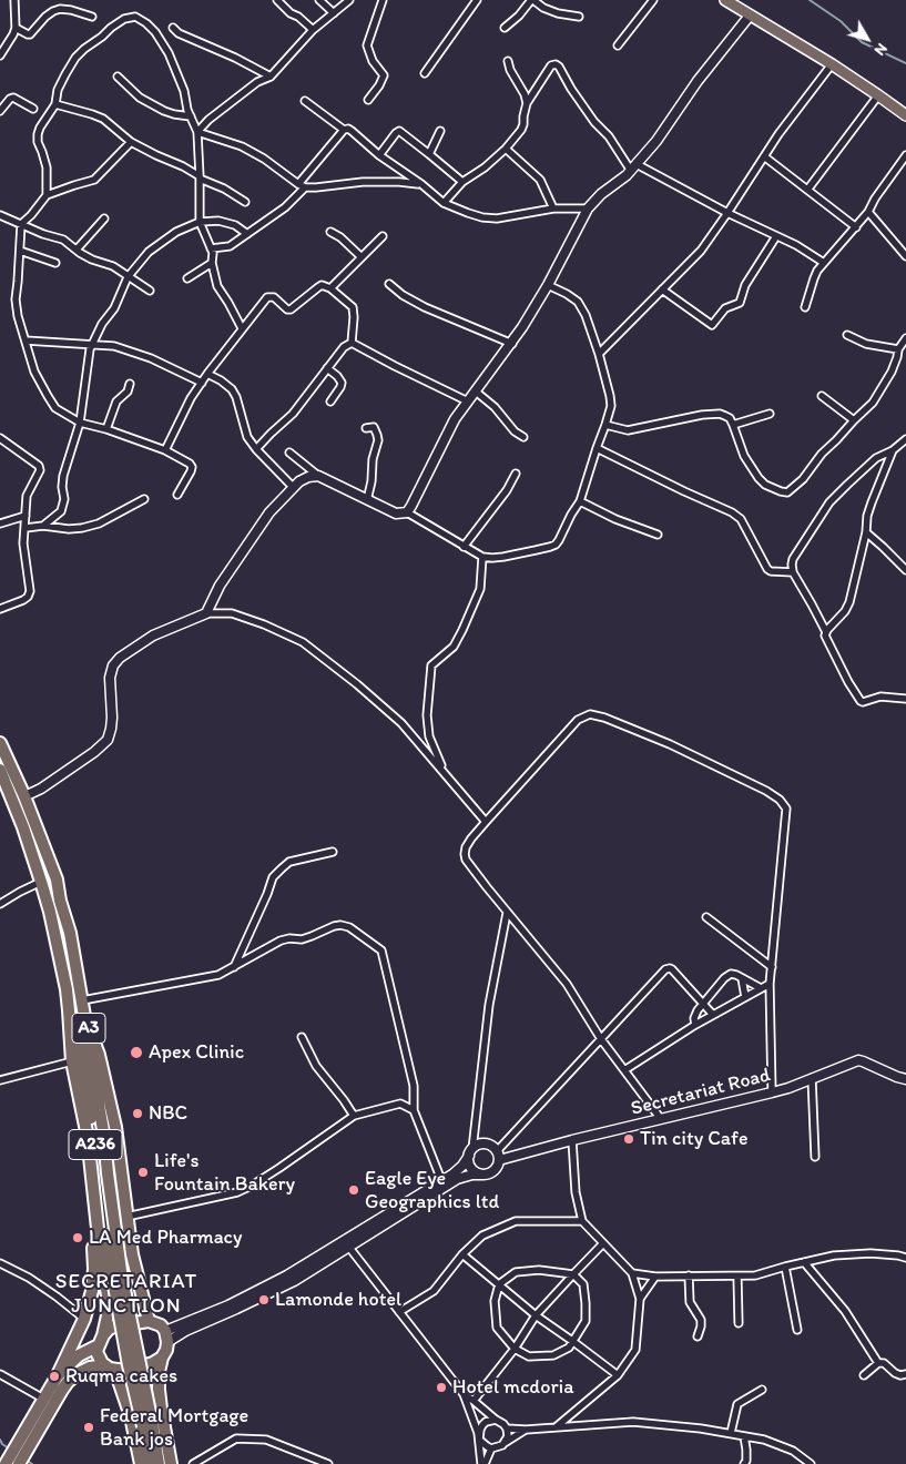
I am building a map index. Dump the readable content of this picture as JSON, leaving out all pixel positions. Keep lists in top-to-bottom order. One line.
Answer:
{"streets":{"highway":["A3","A236"],"street":["Secretariat Road"]},"crossings":[["A3","A236"]],"districts":["SECRETARIAT JUNCTION"],"places":["Apex Clinic","NBC","Tin city Cafe","Life's Fountain Bakery","Eagle Eye Geographics ltd","LA Med Pharmacy","Lamonde hotel","Ruqma cakes","Hotel mcdoria","Federal Mortgage Bank jos"],"north":"bottom right"}
